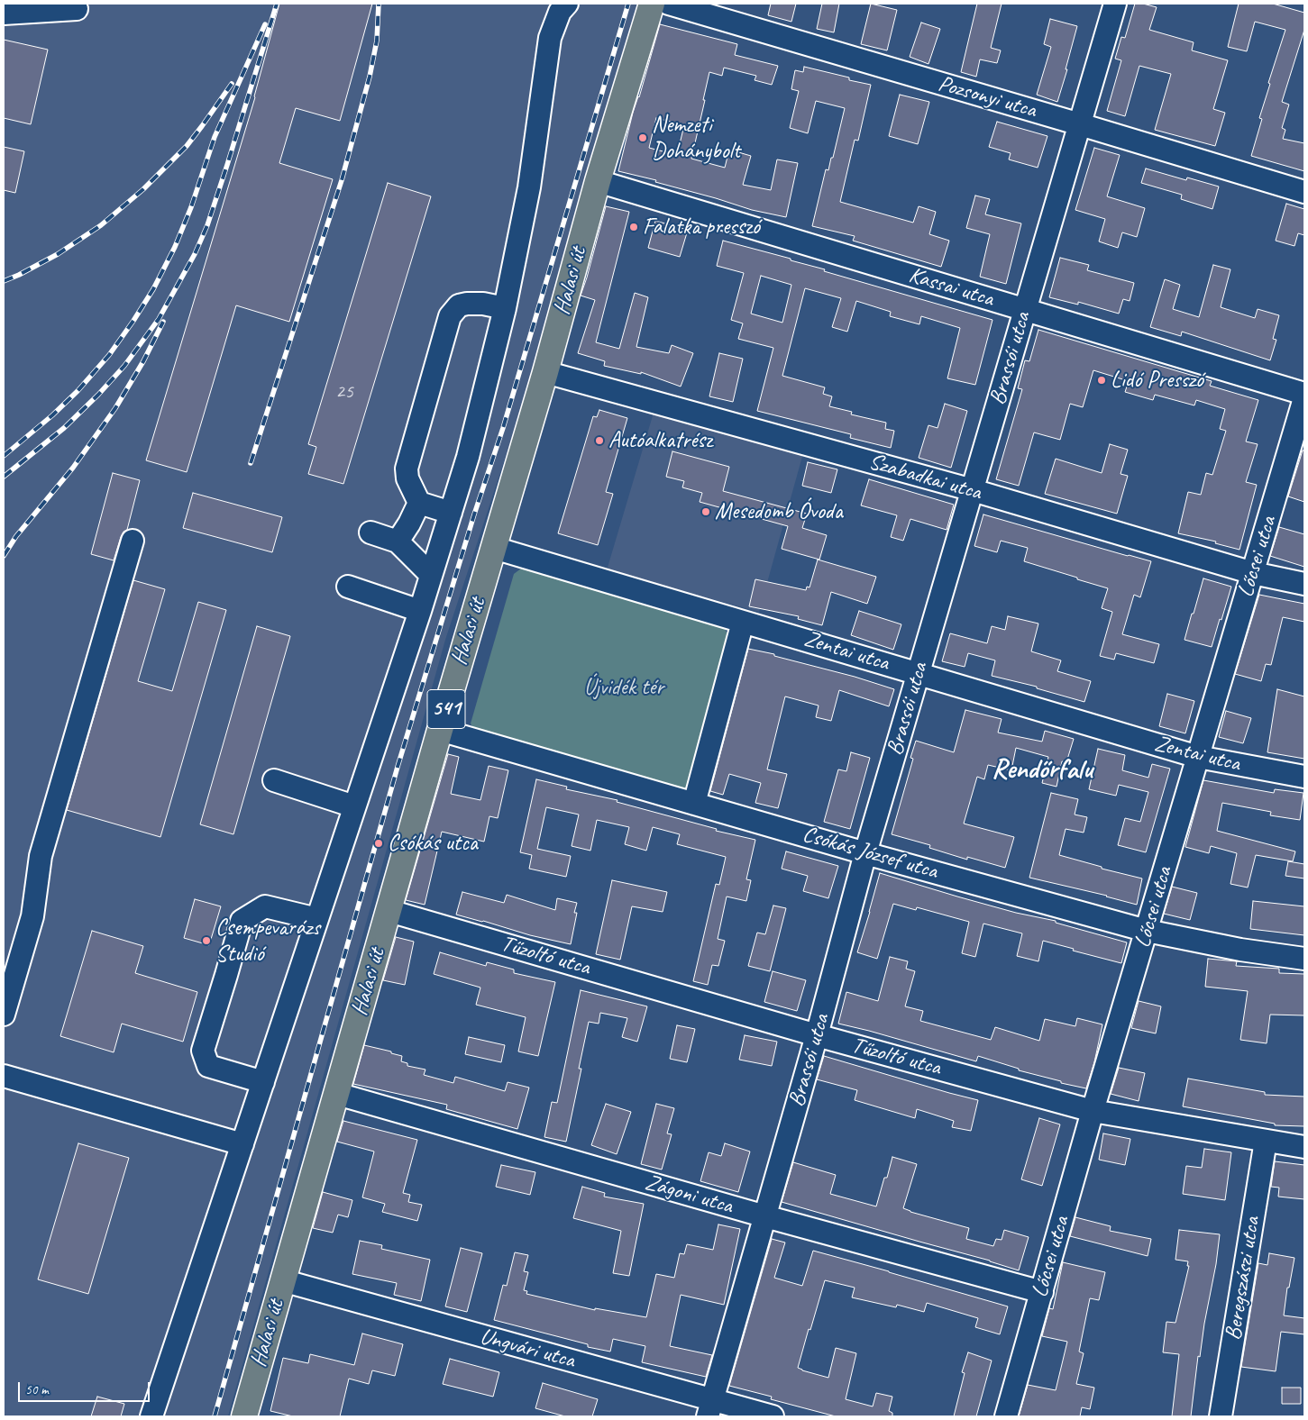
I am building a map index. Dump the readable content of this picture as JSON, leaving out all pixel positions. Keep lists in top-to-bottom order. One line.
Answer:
{"streets":{"main road":["Halasi út","541"],"street":["Pozsonyi utca","Kassai utca","Brassói utca","Szabadkai utca","Lőcsei utca","Zentai utca","Csókás József utca","Tűzoltó utca","Zágoni utca","Beregszászi utca","Ungvári utca"]},"crossings":[["Pozsonyi utca","Brassói utca"],["Halasi út","Kassai utca"],["Halasi út","Szabadkai utca"],["Halasi út","Zentai utca"],["Halasi út","Csókás József utca"],["Halasi út","Tűzoltó utca"],["Halasi út","Zágoni utca"],["Halasi út","Ungvári utca"],["Kassai utca","Brassói utca"],["Brassói utca","Szabadkai utca"],["Brassói utca","Zentai utca"],["Brassói utca","Csókás József utca"],["Brassói utca","Tűzoltó utca"],["Brassói utca","Zágoni utca"],["Brassói utca","Ungvári utca"],["Szabadkai utca","Lőcsei utca"],["Lőcsei utca","Zentai utca"],["Lőcsei utca","Csókás József utca"],["Lőcsei utca","Tűzoltó utca"],["Lőcsei utca","Zágoni utca"],["Tűzoltó utca","Beregszászi utca"]],"districts":["Rendőrfalu"],"parks":["Újvidék tér"],"places":["Nemzeti Dohánybolt","Falatka presszó","Lidó Presszó","Autóalkatrész","Mesedomb Óvoda","Csókás utca","Csempevarázs Studió"],"house_numbers":["25"],"scale_bar":"50 m"}
